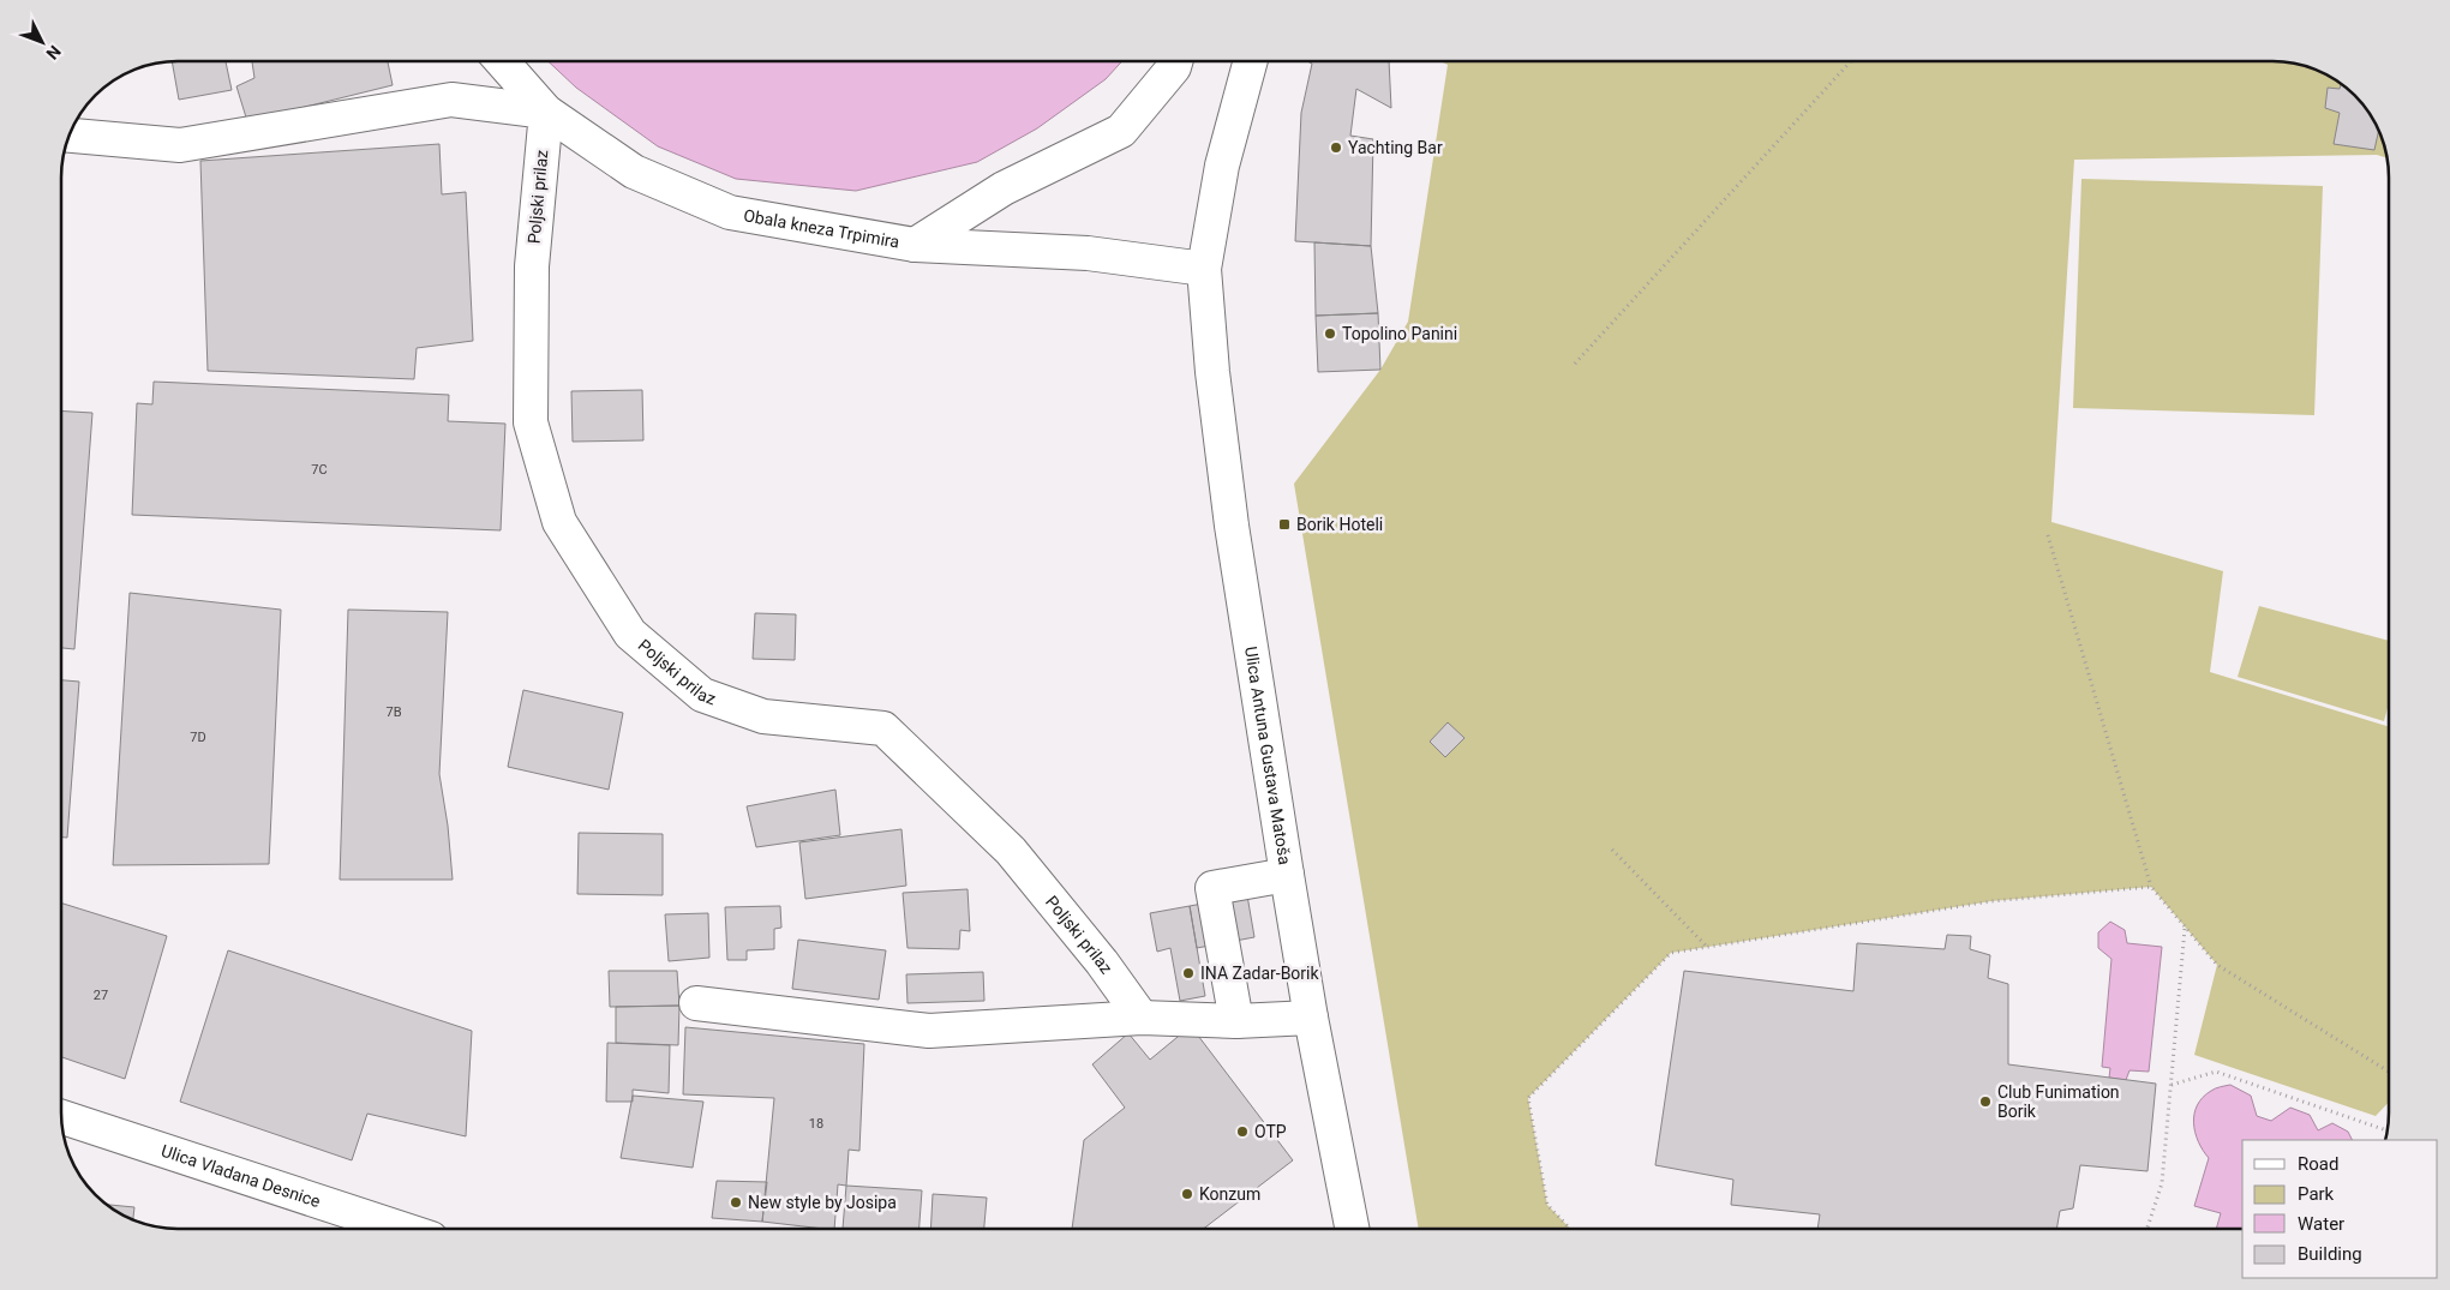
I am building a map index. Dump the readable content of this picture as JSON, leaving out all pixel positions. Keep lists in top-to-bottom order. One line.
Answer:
{"streets":{"street":["Poljski prilaz","Obala kneza Trpimira","Ulica Antuna Gustava Matoša","Ulica Vladana Desnice"]},"crossings":[["Poljski prilaz","Obala kneza Trpimira"],["Obala kneza Trpimira","Ulica Antuna Gustava Matoša"]],"places":{"other":["Yachting Bar","Topolino Panini","INA Zadar-Borik","Club Funimation Borik","OTP","Konzum","New style by Josipa"],"transit":["Borik Hoteli"]},"house_numbers":["7C","7B","7D","27","18"],"legend":["Road","Park","Water","Building"],"north":"bottom right"}
